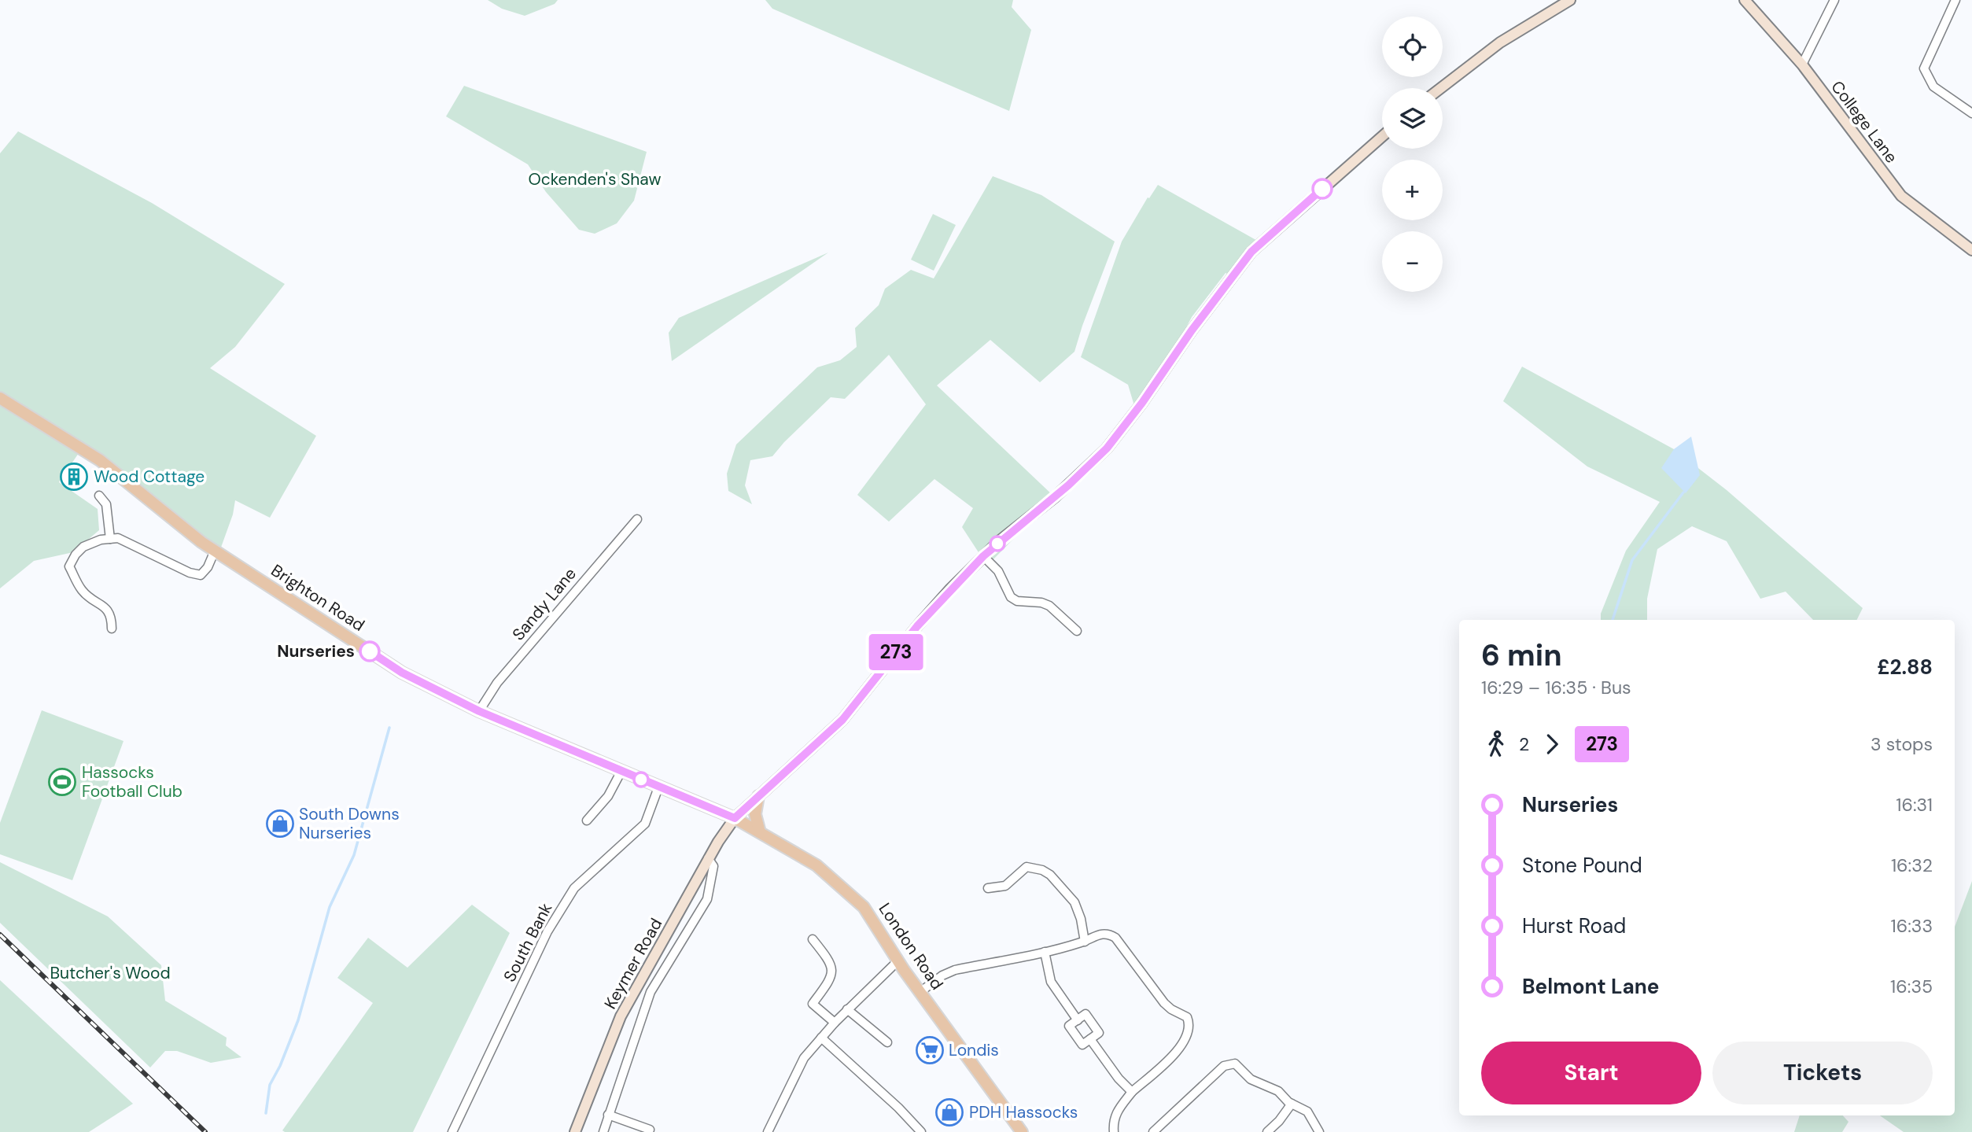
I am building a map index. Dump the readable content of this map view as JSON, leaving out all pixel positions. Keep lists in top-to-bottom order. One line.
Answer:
{"streets":{"main road":["College Lane","Brighton Road","London Road","Keymer Road"],"street":["Sandy Lane","South Bank"]},"crossings":[["Brighton Road","Sandy Lane"],["Brighton Road","South Bank"],["Brighton Road","London Road"],["Brighton Road","Keymer Road"],["London Road","Keymer Road"]],"parks":["Ockenden's Shaw","Butcher's Wood"],"places":{"building":["Wood Cottage"],"other":["Nurseries"],"sports":["Hassocks Football Club"],"shop":["South Downs Nurseries","PDH Hassocks"],"supermarket":["Londis"]},"lines":["bus line 273"],"page":{"on_map":"273","map_buttons":["+","−"],"heading":["6 min","16:29 – 16:35 · Bus","£2.88"],"legs":["2","273","3 stops"],"list":[{"name":"Nurseries","value":"16:31"},{"name":"Stone Pound","value":"16:32"},{"name":"Hurst Road","value":"16:33"},{"name":"Belmont Lane","value":"16:35"}],"buttons":["Start","Tickets"]}}
